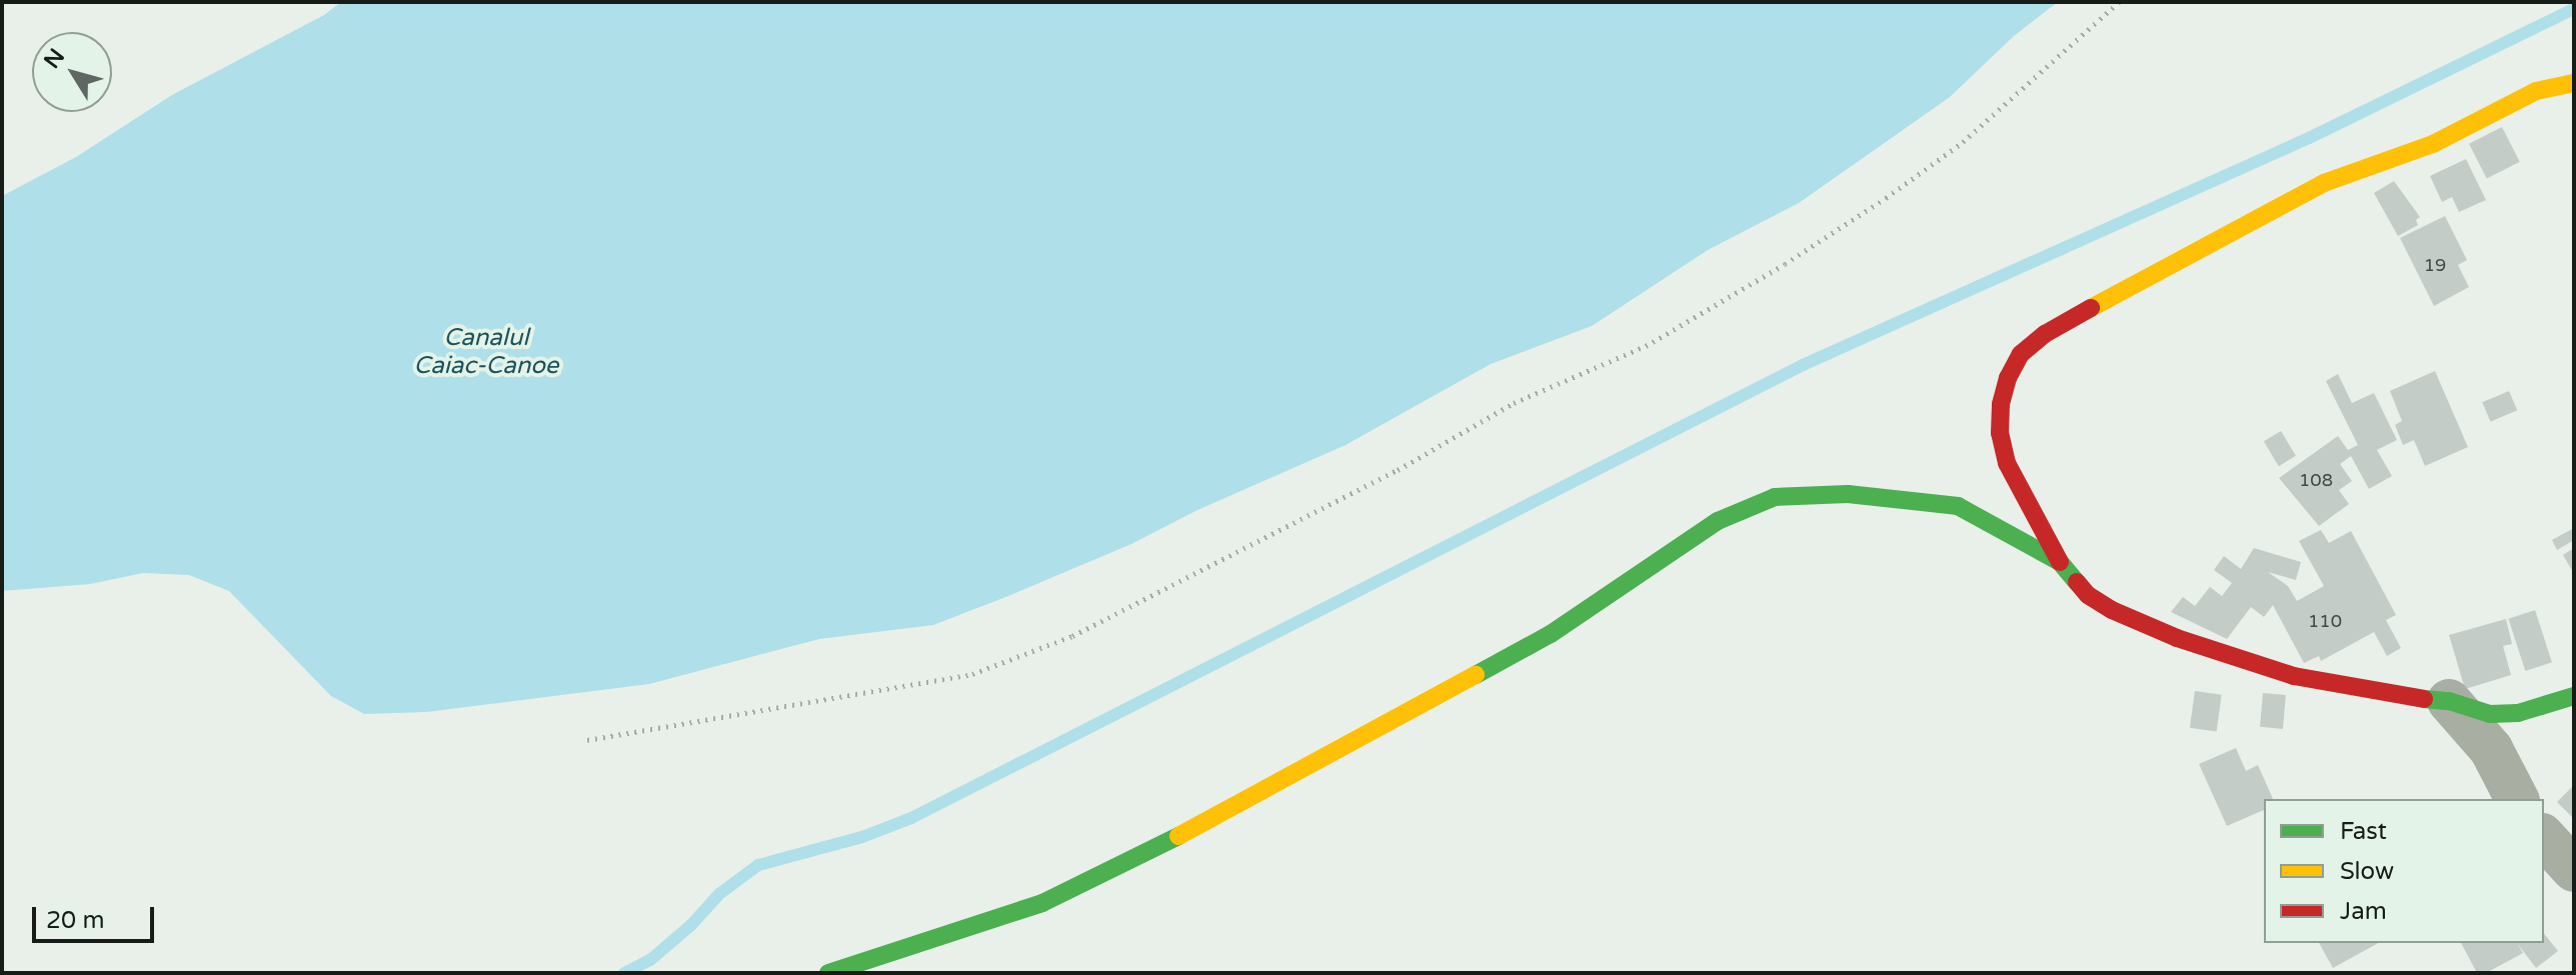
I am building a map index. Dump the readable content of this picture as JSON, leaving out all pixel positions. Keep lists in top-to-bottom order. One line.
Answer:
{"water":["Canalul Caiac-Canoe"],"house_numbers":["19","108","110"],"legend":["Fast","Slow","Jam"],"scale_bar":"20 m","north":"top left"}
